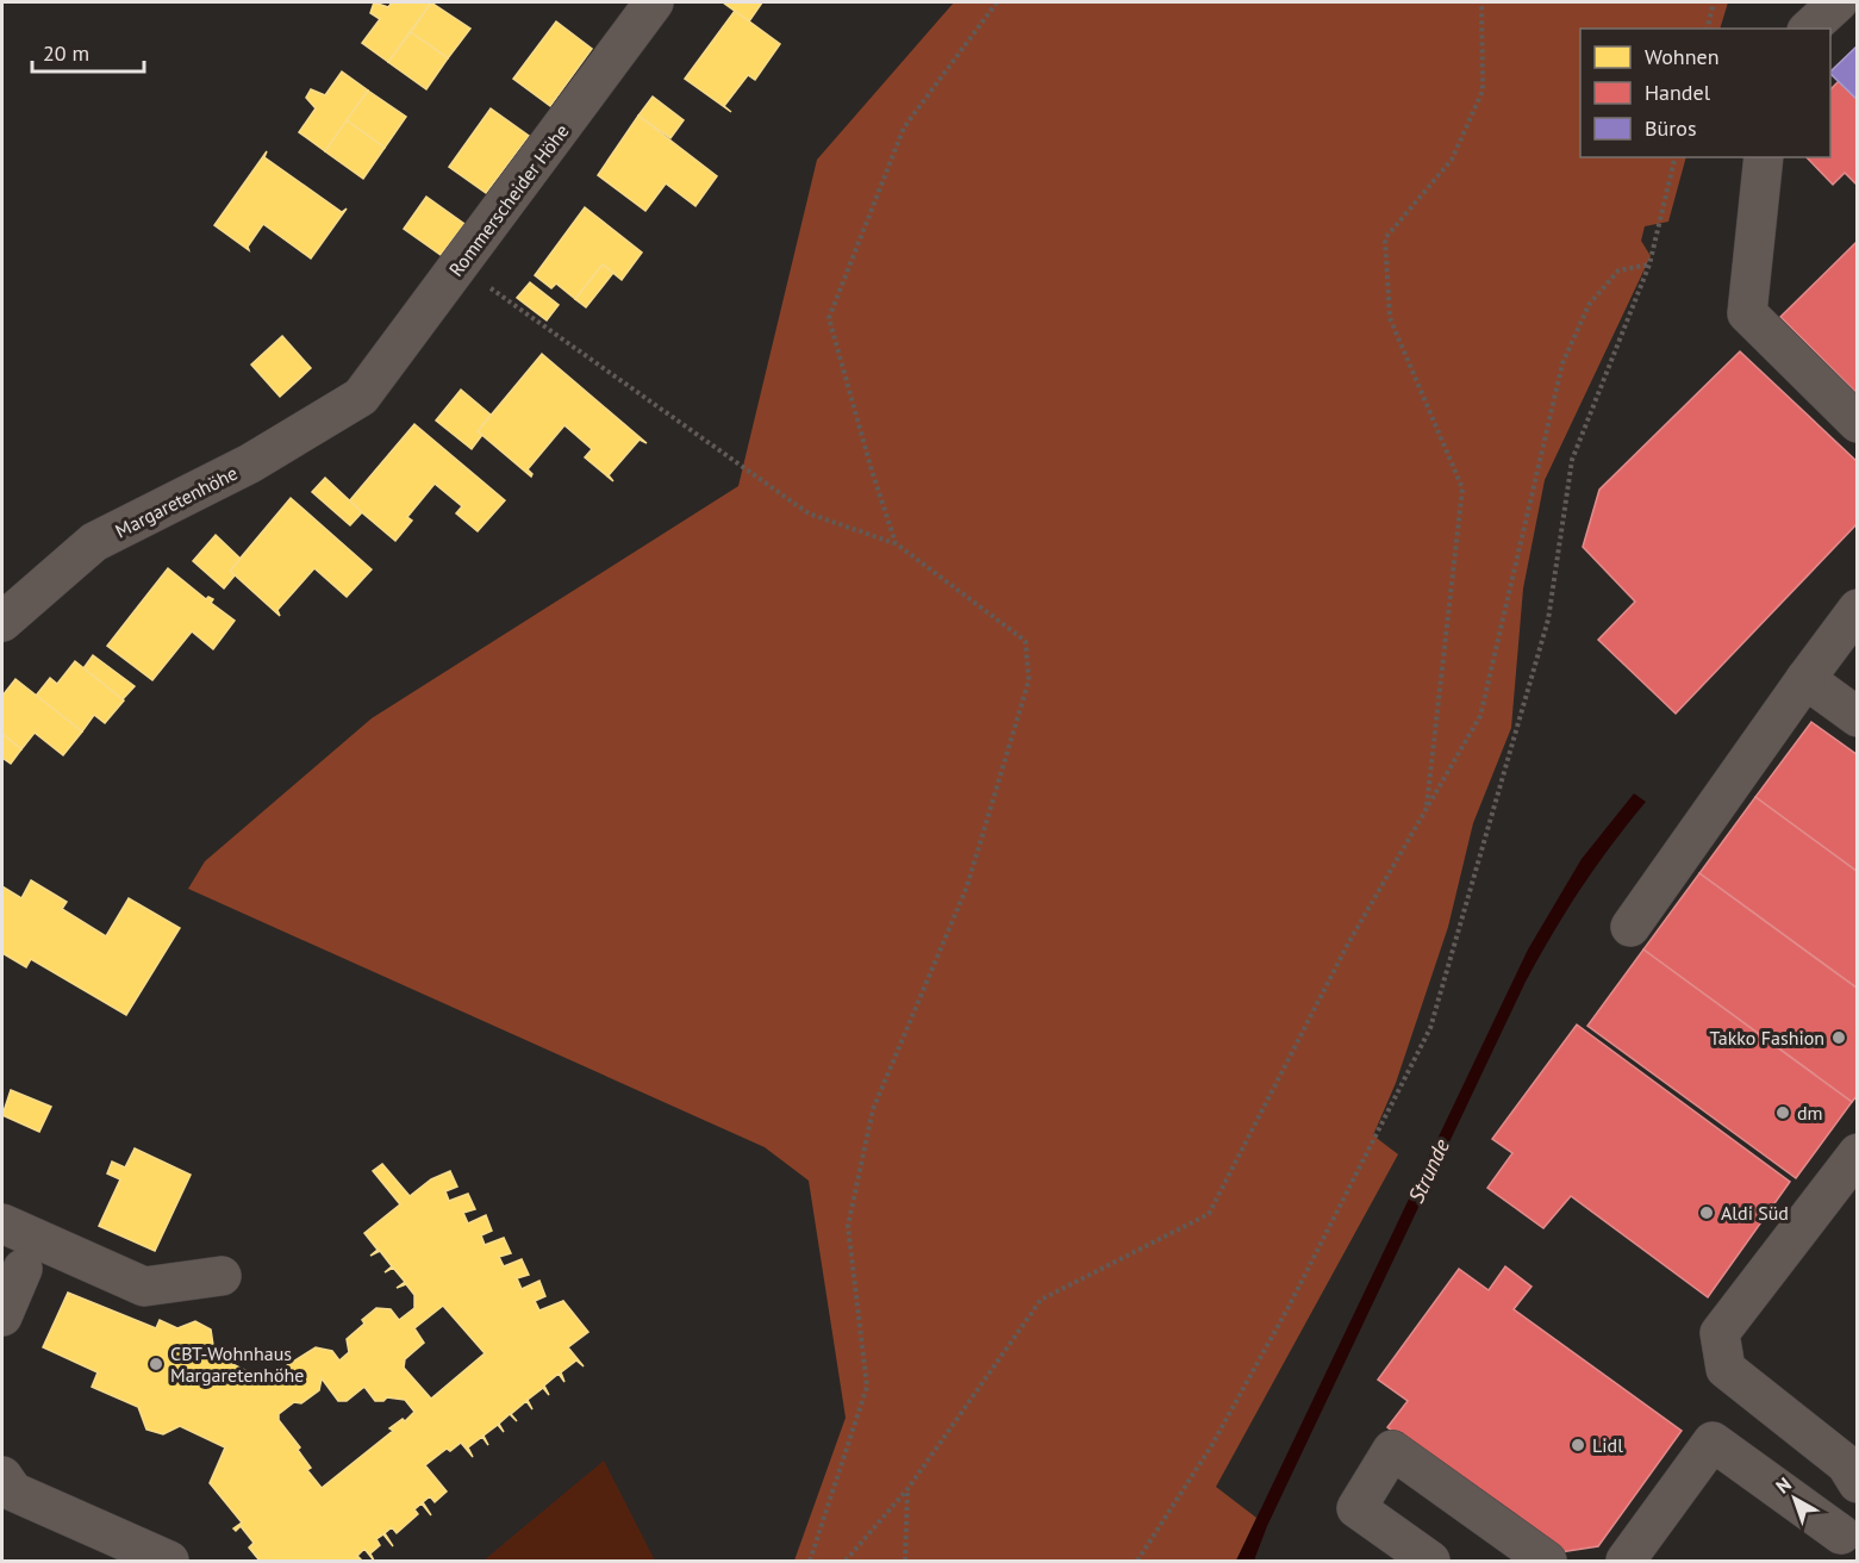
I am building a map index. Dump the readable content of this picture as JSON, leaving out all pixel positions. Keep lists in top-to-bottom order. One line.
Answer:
{"streets":{"street":["Rommerscheider Höhe","Margaretenhöhe"]},"crossings":[["Rommerscheider Höhe","Margaretenhöhe"]],"water":["Strunde"],"places":["Takko Fashion","dm","Aldi Süd","CBT-Wohnhaus Margaretenhöhe","Lidl"],"legend":["Wohnen","Handel","Büros"],"scale_bar":"20 m","north":"top left"}
